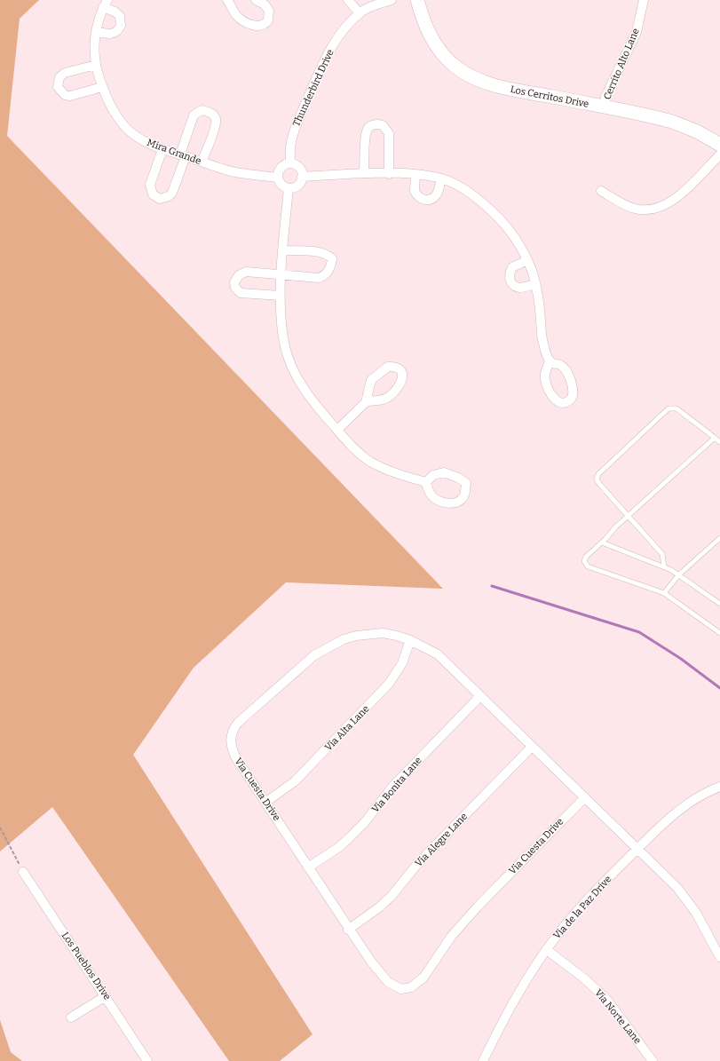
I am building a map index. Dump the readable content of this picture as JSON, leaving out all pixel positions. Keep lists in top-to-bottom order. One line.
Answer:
{"streets":{"street":["Cerrito Alto Lane","Thunderbird Drive","Los Cerritos Drive","Mira Grande","Via Alta Lane","Via Bonita Lane","Via Cuesta Drive","Via Alegre Lane","Via de la Paz Drive","Los Pueblos Drive","Via Norte Lane"]},"crossings":[["Cerrito Alto Lane","Los Cerritos Drive"],["Thunderbird Drive","Mira Grande"],["Via Alta Lane","Via Cuesta Drive"],["Via Bonita Lane","Via Cuesta Drive"],["Via Cuesta Drive","Via Alegre Lane"],["Via Cuesta Drive","Via de la Paz Drive"],["Via de la Paz Drive","Via Norte Lane"]]}
